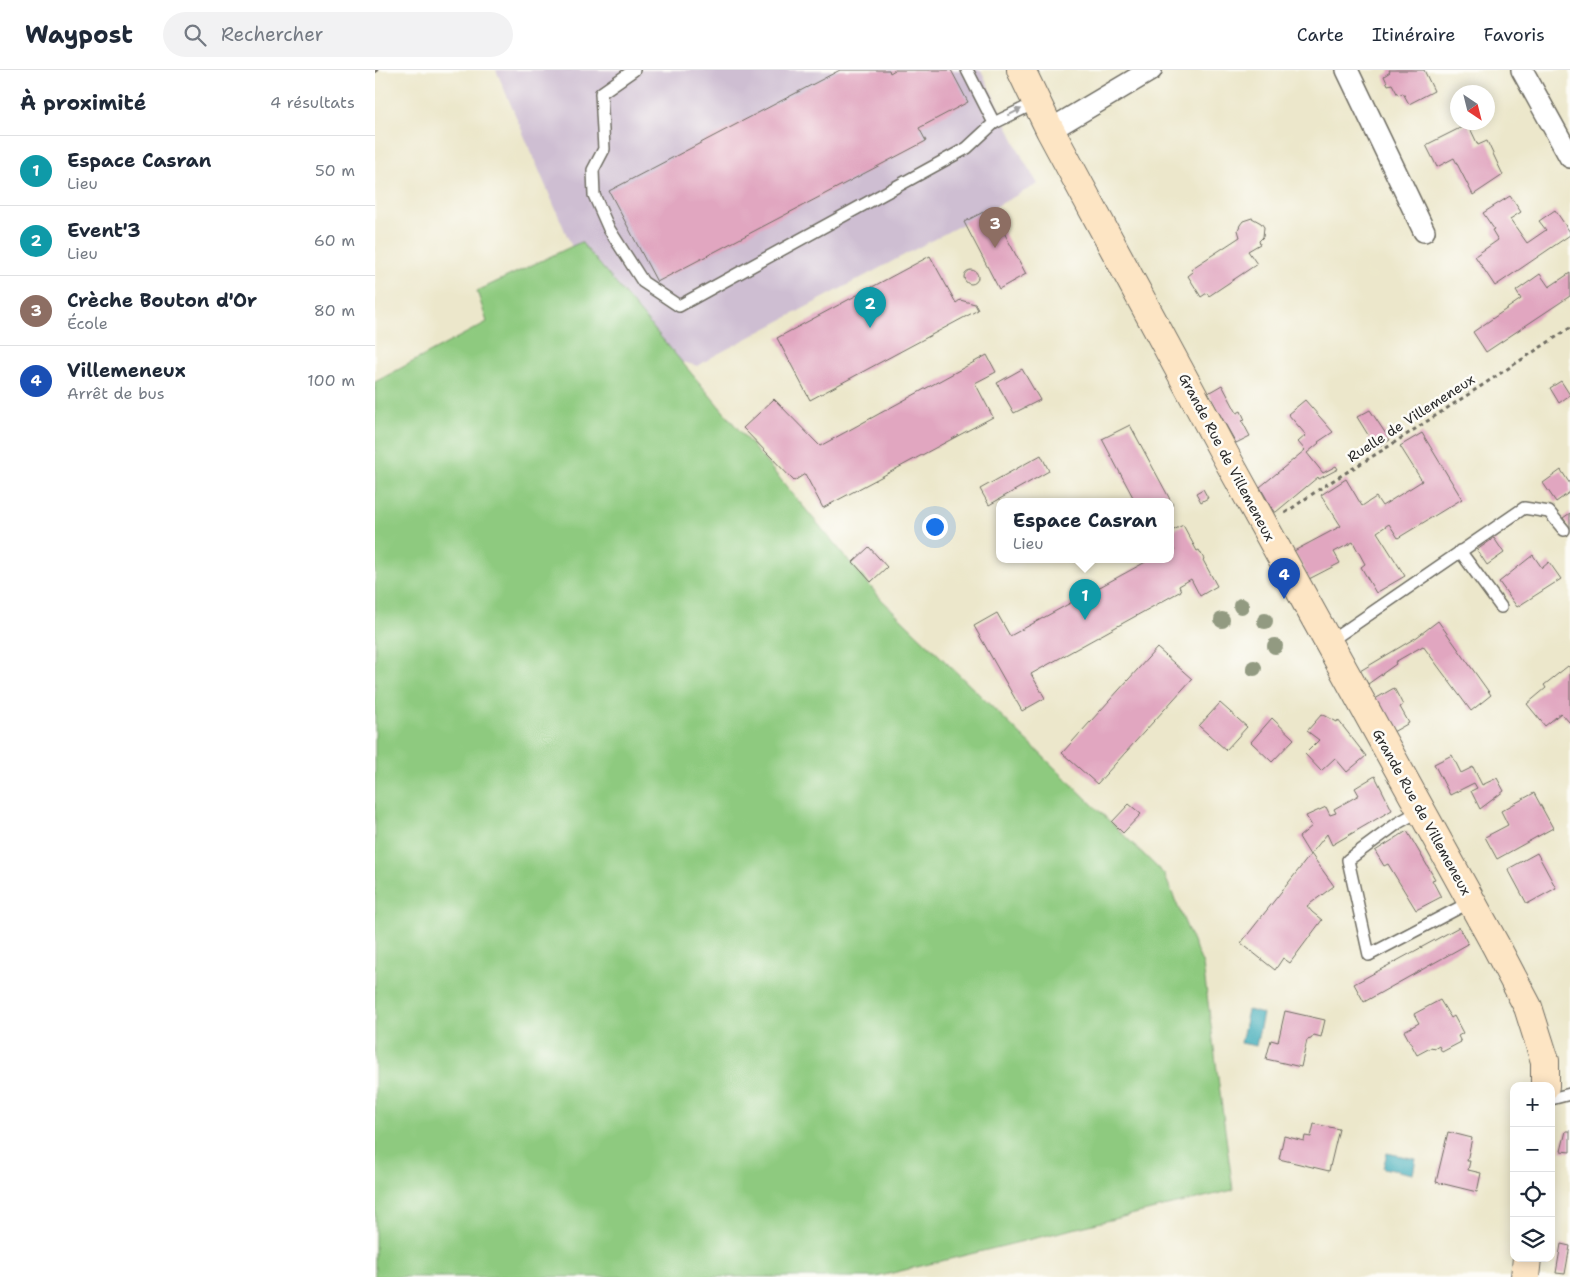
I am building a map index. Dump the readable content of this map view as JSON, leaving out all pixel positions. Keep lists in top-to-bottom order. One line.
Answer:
{"streets":{"main road":["Grande Rue de Villemeneux"],"path":["Ruelle de Villemeneux"]},"crossings":[["Ruelle de Villemeneux","Grande Rue de Villemeneux"]],"north":"bottom right","page":{"header":"Waypost","search":"Rechercher","nav":["Carte","Itinéraire","Favoris"],"heading":["À proximité","4 résultats"],"list":[{"mark":"1","name":"Espace Casran","note":"Lieu","value":"50 m"},{"mark":"2","name":"Event'3","note":"Lieu","value":"60 m"},{"mark":"3","name":"Crèche Bouton d'Or","note":"École","value":"80 m"},{"mark":"4","name":"Villemeneux","note":"Arrêt de bus","value":"100 m"}],"pins":["3","2","4","1"],"popup":["Espace Casran","Lieu"],"map_buttons":["+","−"]}}
